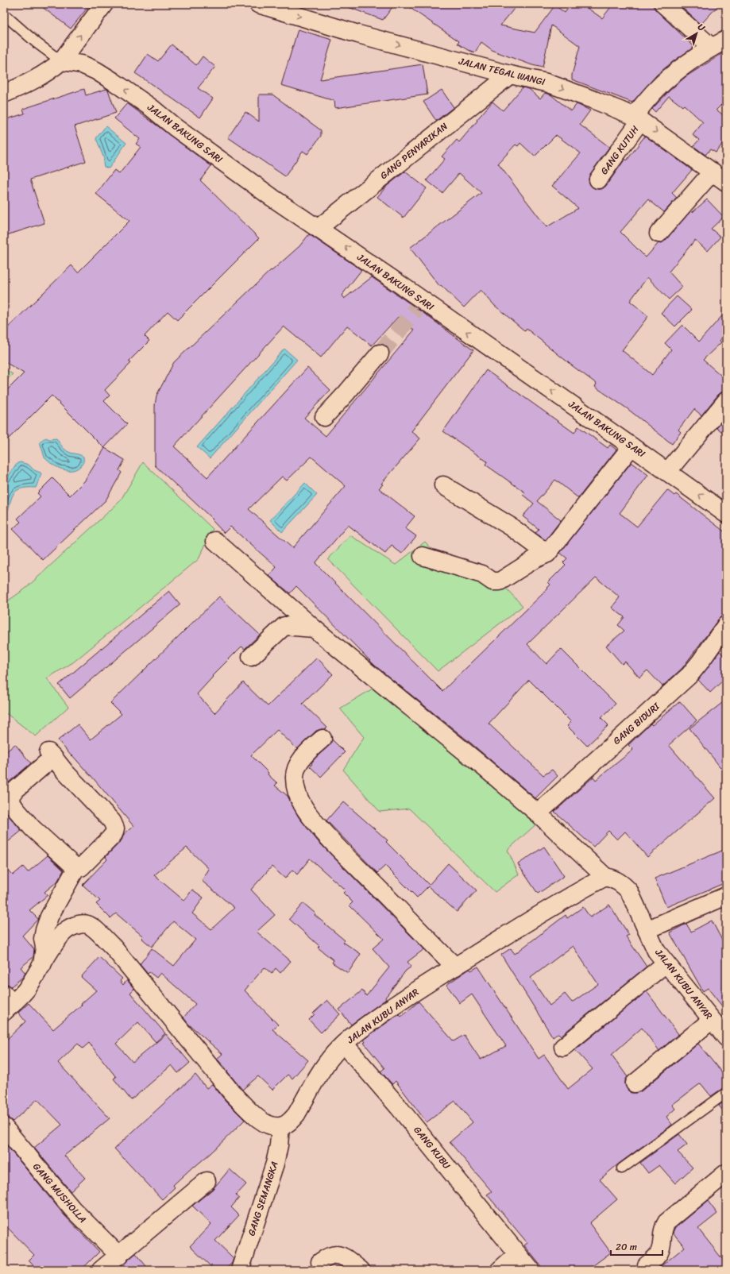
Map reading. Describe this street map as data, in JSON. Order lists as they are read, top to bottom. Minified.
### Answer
{"streets":{"street":["JALAN TEGAL WANGI","JALAN BAKUNG SARI","GANG KUTUH","GANG PENYARIKAN","GANG BIDURI","JALAN KUBU ANYAR","GANG KUBU","GANG MUSHOLLA","GANG SEMANGKA"]},"crossings":[["JALAN TEGAL WANGI","GANG KUTUH"],["JALAN TEGAL WANGI","GANG PENYARIKAN"],["JALAN BAKUNG SARI","GANG PENYARIKAN"],["JALAN KUBU ANYAR","GANG KUBU"],["JALAN KUBU ANYAR","GANG SEMANGKA"]],"one_way":["JALAN TEGAL WANGI","JALAN BAKUNG SARI"],"scale_bar":"20 m","north":"top right"}
